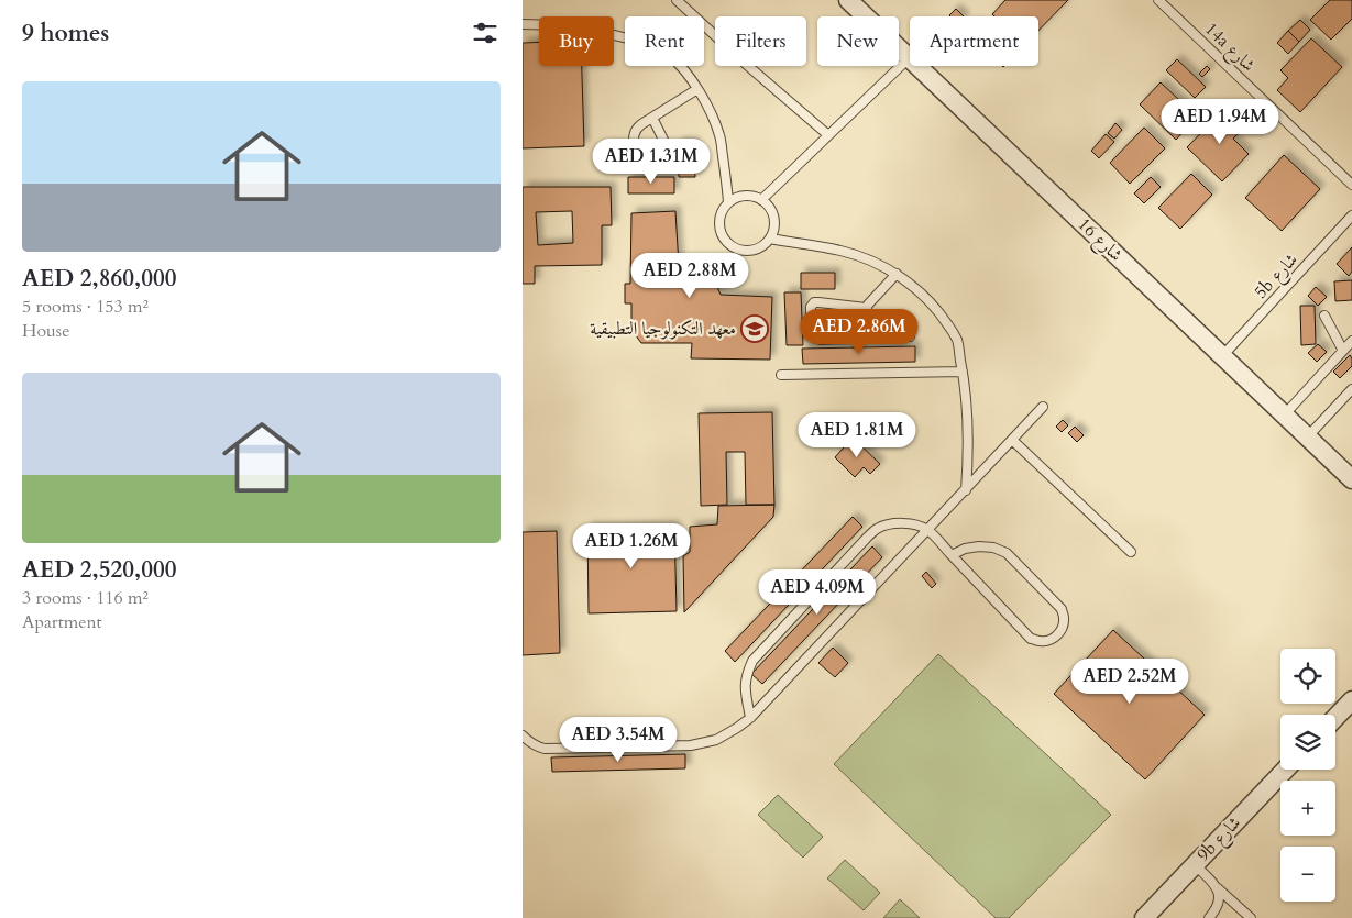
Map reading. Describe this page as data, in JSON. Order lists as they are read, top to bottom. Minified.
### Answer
{"streets":{"street":["شارع 16","9b شارع"],"lane":["14a شارع","5b شارع"]},"crossings":[["شارع 16","5b شارع"]],"places":{"school or university":["معهد التكنولوجيا التطبيقية"]},"page":{"heading":"9 homes","chip":["Buy","Rent","Filters","New","Apartment"],"list":[{"name":"AED 2,860,000","note":"5 rooms · 153 m² · House"},{"name":"AED 2,520,000","note":"3 rooms · 116 m² · Apartment"}],"price":["AED 1.94M","AED 1.31M","AED 2.88M","AED 2.86M","AED 1.81M","AED 1.26M","AED 4.09M","AED 2.52M","AED 3.54M"],"map_buttons":["+","−"]}}
